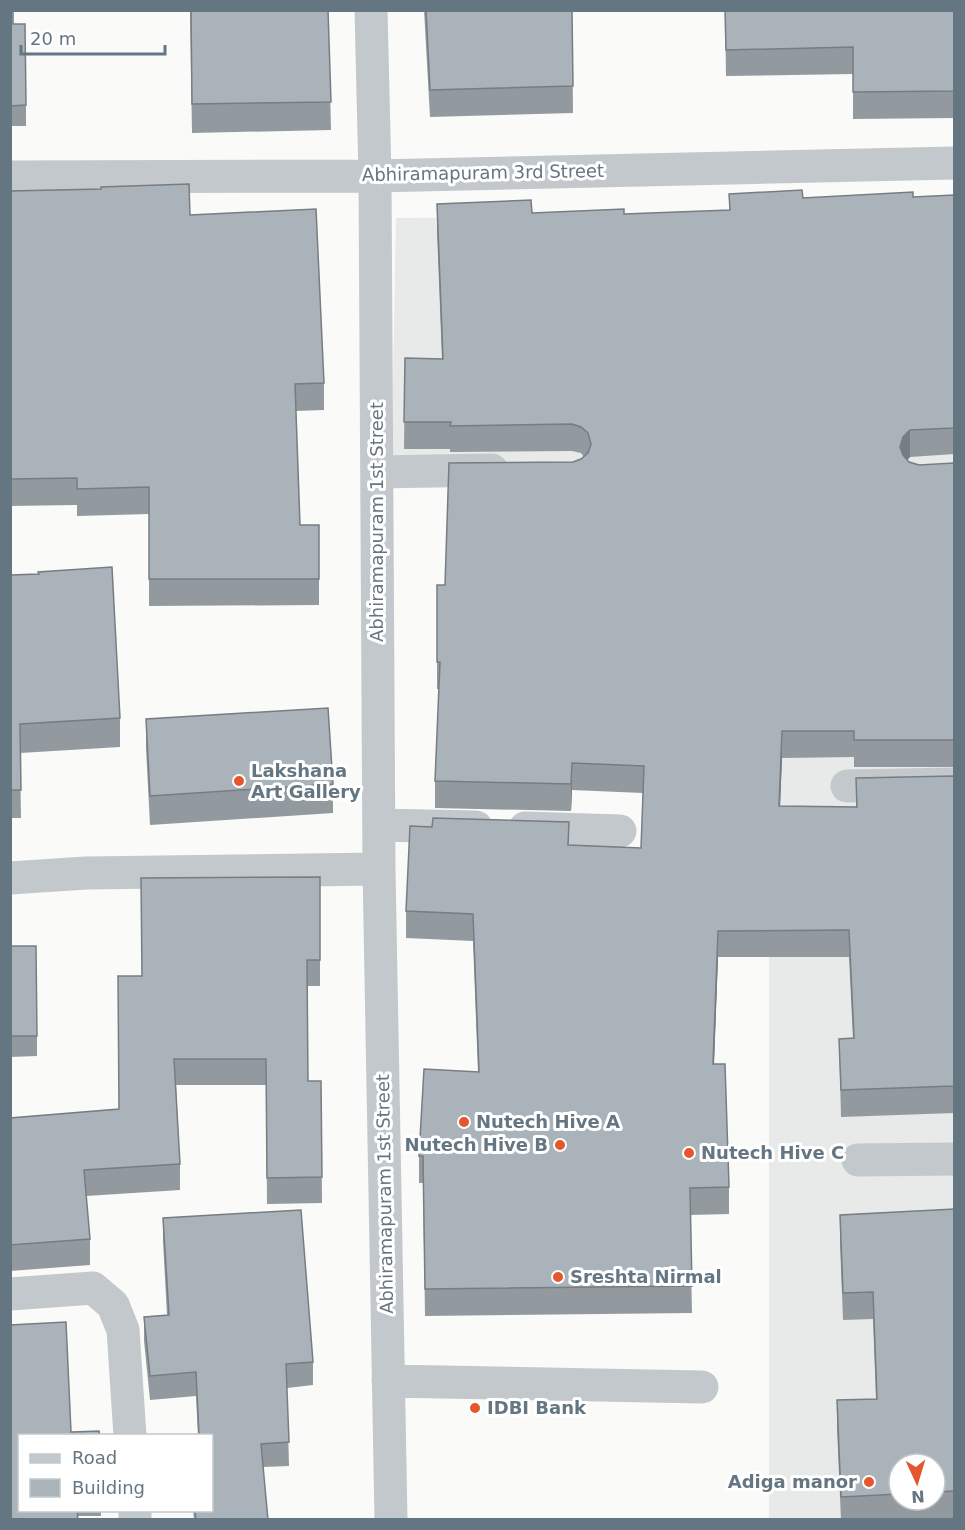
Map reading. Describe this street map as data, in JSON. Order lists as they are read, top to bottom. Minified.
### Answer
{"streets":{"street":["Abhiramapuram 3rd Street","Abhiramapuram 1st Street"]},"crossings":[["Abhiramapuram 3rd Street","Abhiramapuram 1st Street"]],"places":["Lakshana Art Gallery","Nutech Hive A","Nutech Hive B","Nutech Hive C","Sreshta Nirmal","IDBI Bank","Adiga manor"],"legend":["Road","Building"],"scale_bar":"20 m","north":"bottom"}
